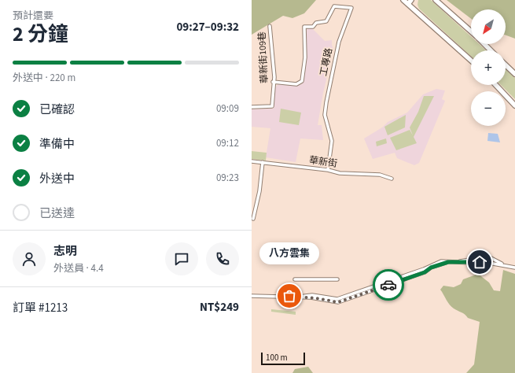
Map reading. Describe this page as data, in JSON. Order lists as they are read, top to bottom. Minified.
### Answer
{"streets":{"street":["華新街109巷","工專路","華新街"]},"crossings":[["華新街109巷","工專路"],["工專路","華新街"]],"places":["八方雲集"],"scale_bar":"100 m","north":"bottom left","page":{"heading":["2 分鐘","預計還要","09:27–09:32"],"panel":["志明","外送員 · 4.4","訂單 #1213","NT$249"],"map_buttons":["+","−"],"bar":"外送中 · 220 m","list":[["已確認","09:09"],["準備中","09:12"],["外送中","09:23"],"已送達"],"bubble":"八方雲集","scale":"100 m"}}
